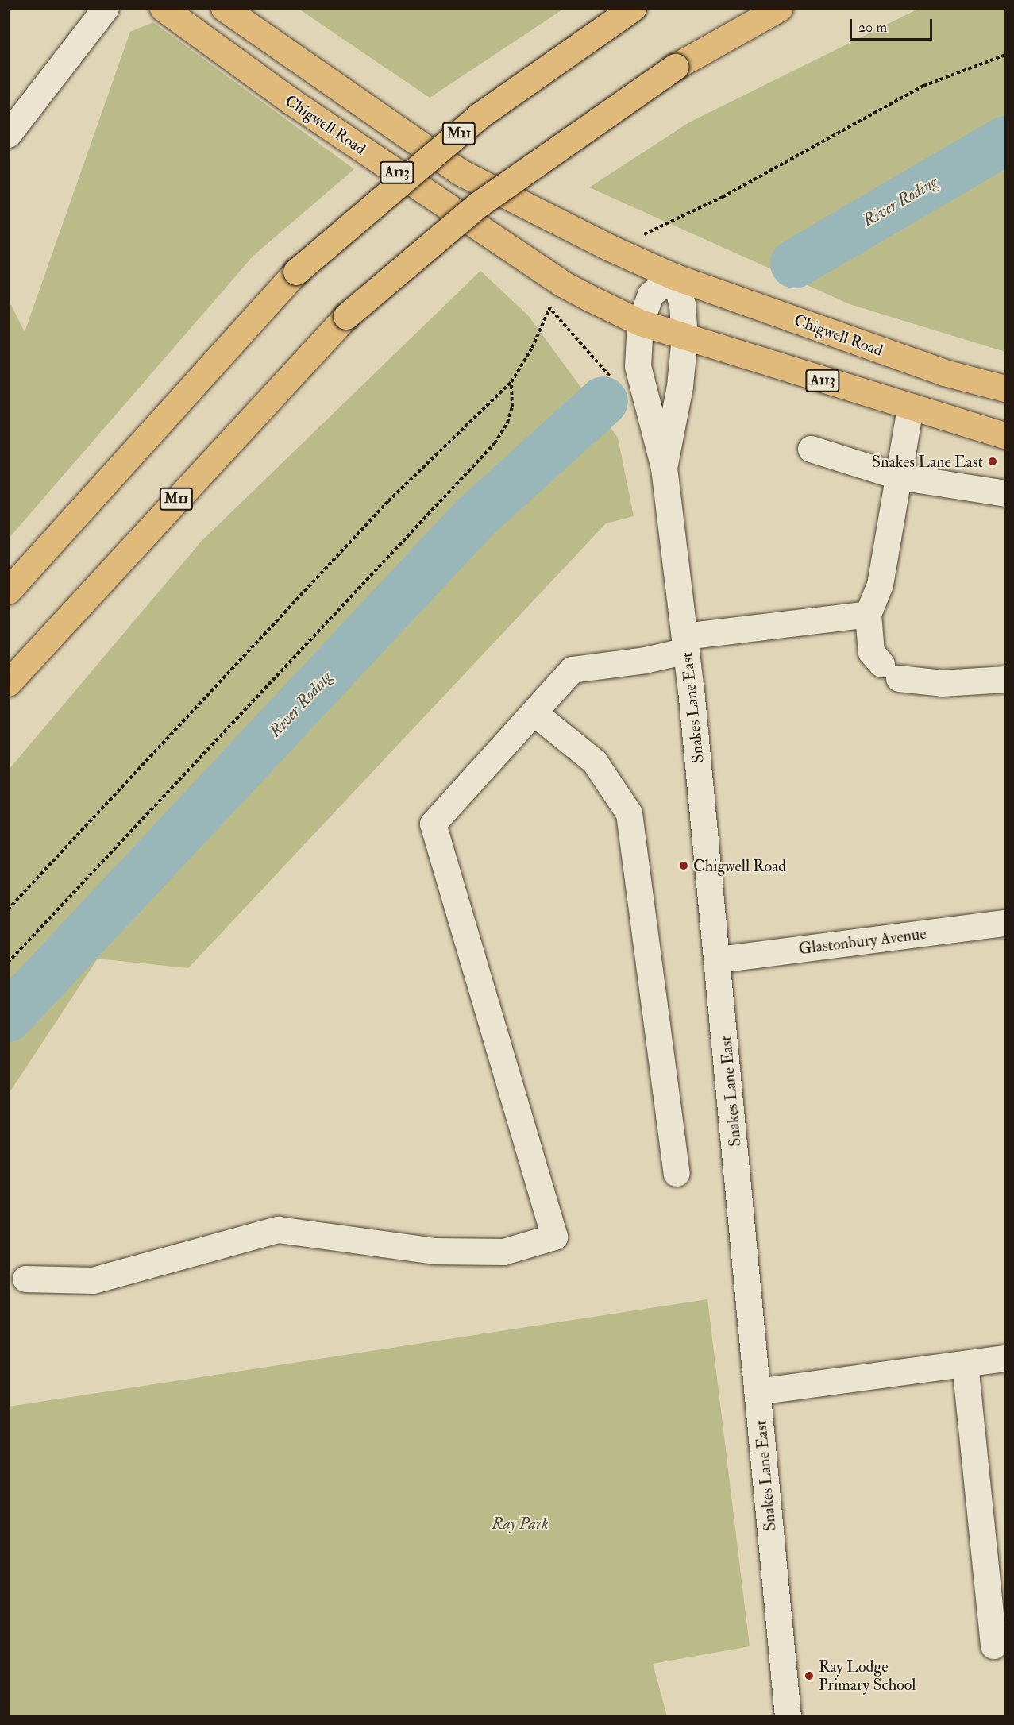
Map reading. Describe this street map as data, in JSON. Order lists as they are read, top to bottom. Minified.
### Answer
{"streets":{"main road":["Chigwell Road","M11","A113"],"street":["Snakes Lane East","Glastonbury Avenue"]},"crossings":[["Chigwell Road","Snakes Lane East"],["Snakes Lane East","Glastonbury Avenue"]],"water":["River Roding"],"parks":["Ray Park"],"places":["Snakes Lane East","Chigwell Road","Ray Lodge Primary School"],"scale_bar":"20 m"}
